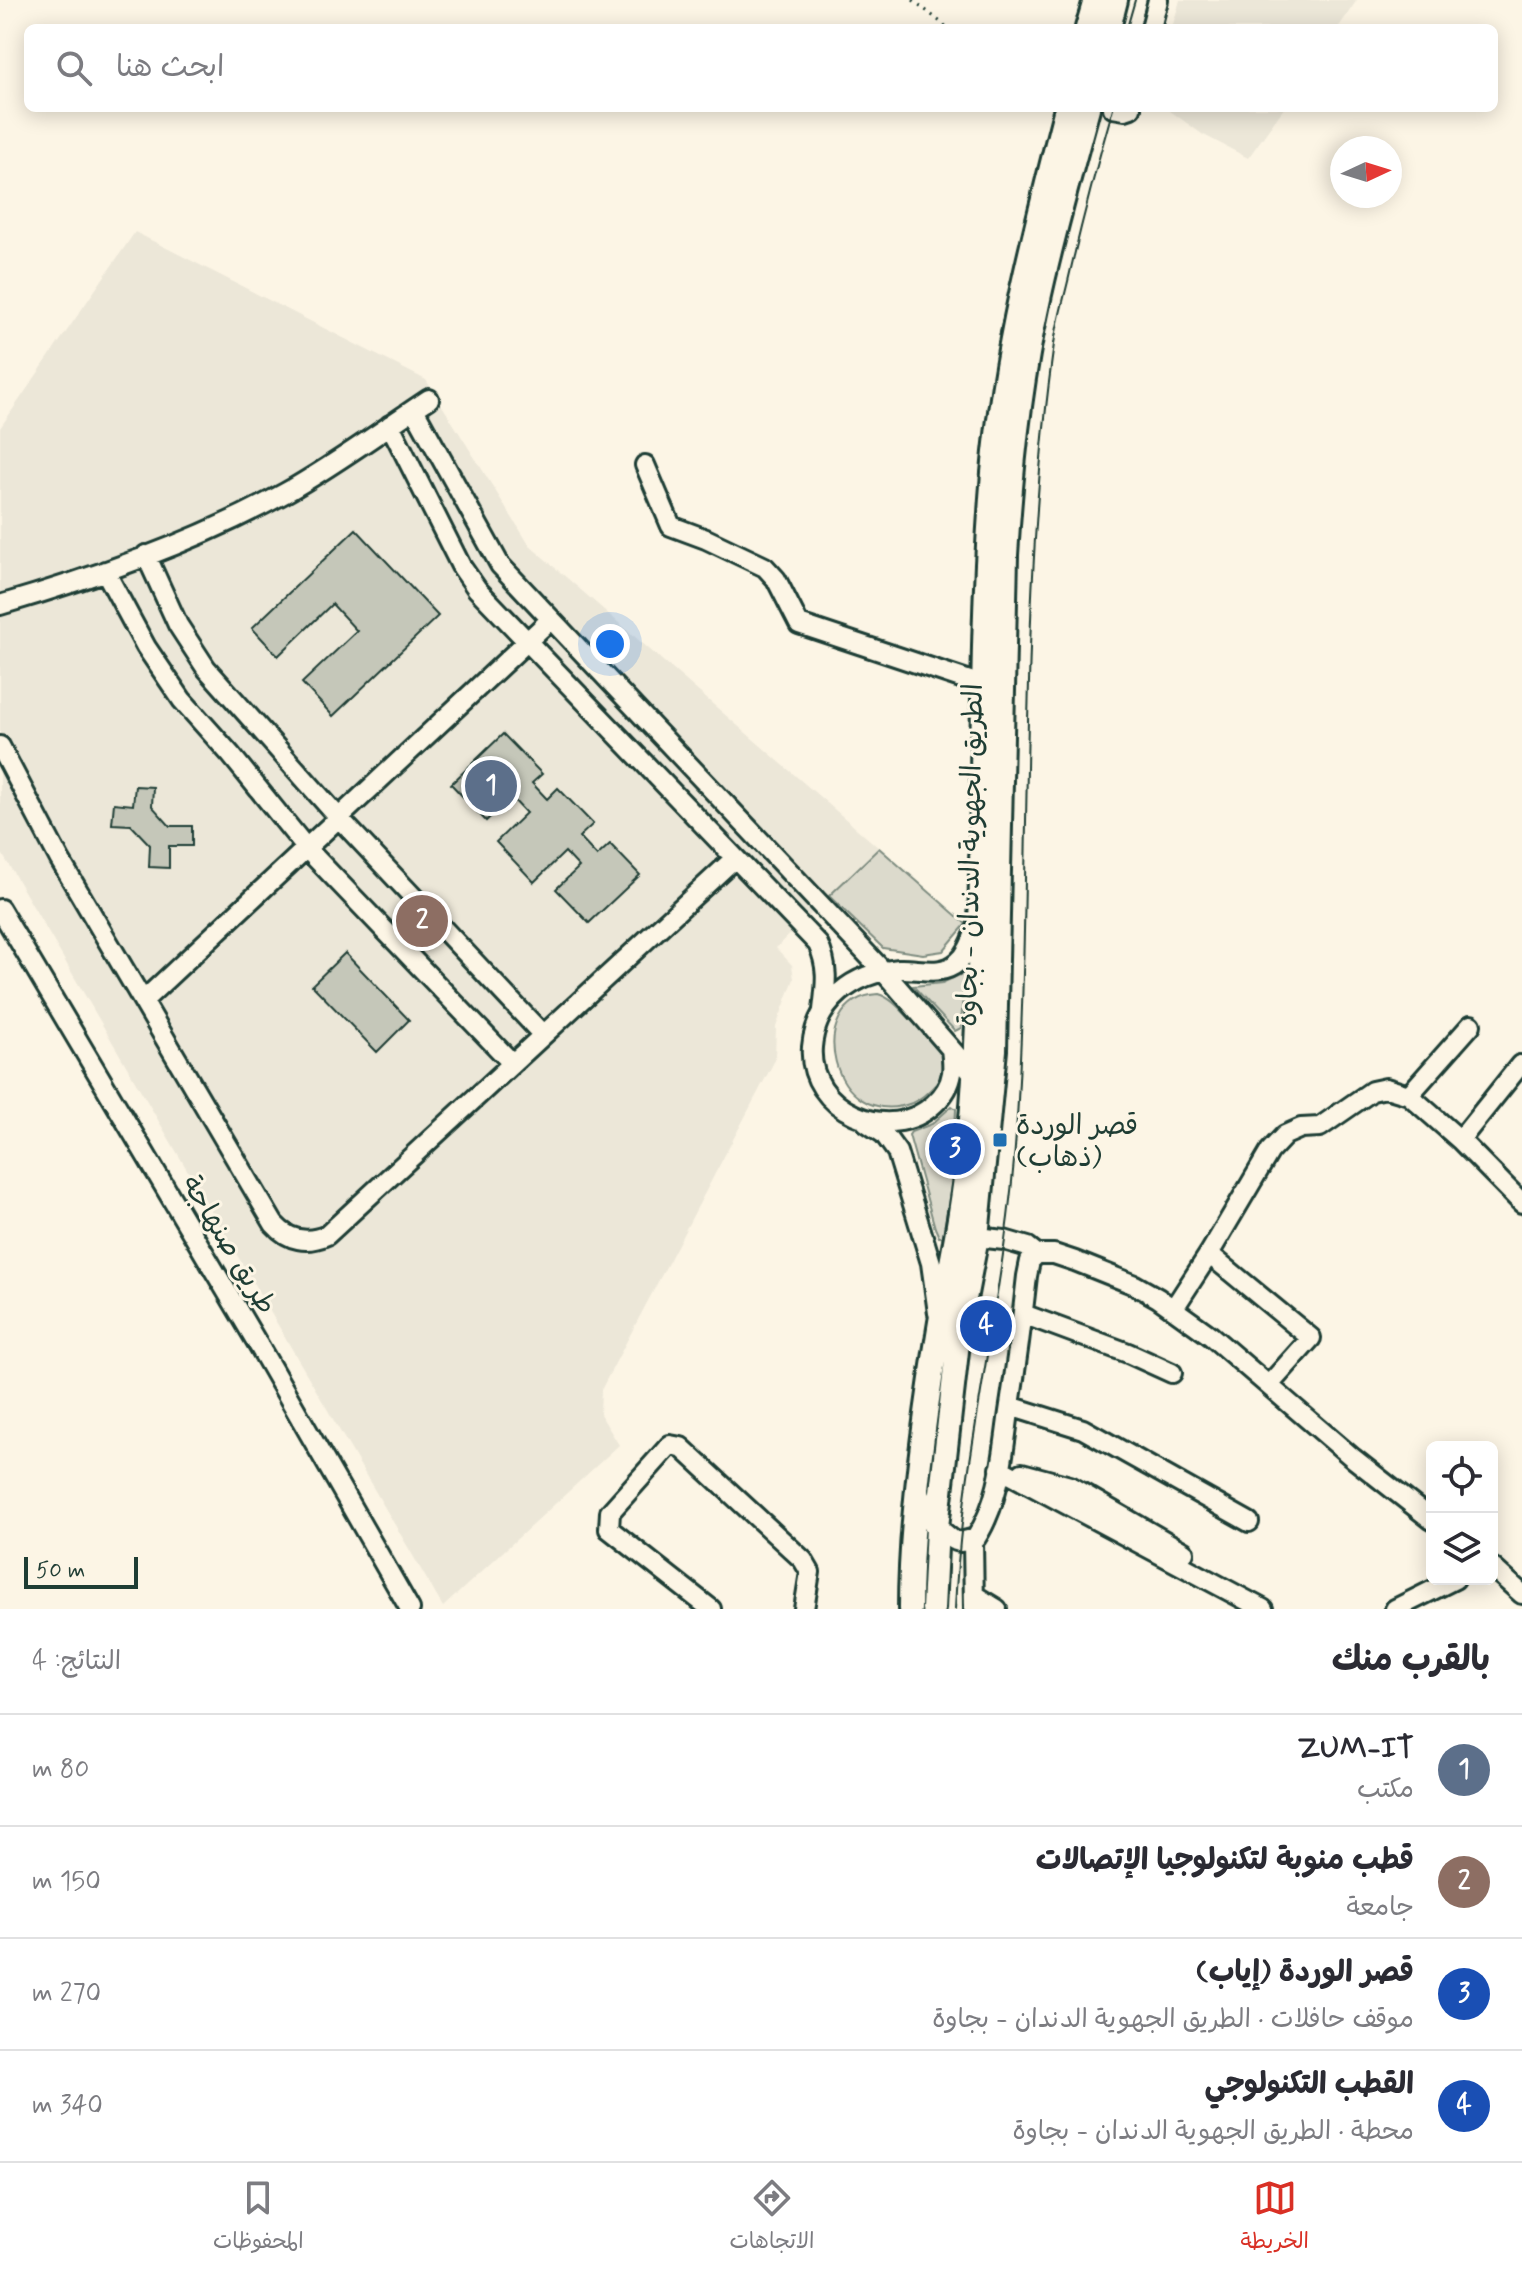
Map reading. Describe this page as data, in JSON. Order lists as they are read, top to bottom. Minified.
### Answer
{"streets":{"main road":["الطريق الجهوية الدندان - بجاوة"],"street":["طريق صنهاجة"]},"places":{"transit":["قصر الوردة (ذهاب)"]},"scale_bar":"50 m","north":"right","page":{"search":"ابحث هنا","pins":["1","2","3","4"],"scale":"50 m","heading":["بالقرب منك","النتائج: 4"],"list":[{"mark":"1","name":"ZUM-IT","note":"مكتب","value":"80 m"},{"mark":"2","name":"قطب منوبة لتكنولوجيا الإتصالات","note":"جامعة","value":"150 m"},{"mark":"3","name":"قصر الوردة (إياب)","note":"موقف حافلات · الطريق الجهوية الدندان - بجاوة","value":"270 m"},{"mark":"4","name":"القطب التكنولوجي","note":"محطة · الطريق الجهوية الدندان - بجاوة","value":"340 m"}],"nav":["الخريطة","الاتجاهات","المحفوظات"]}}
